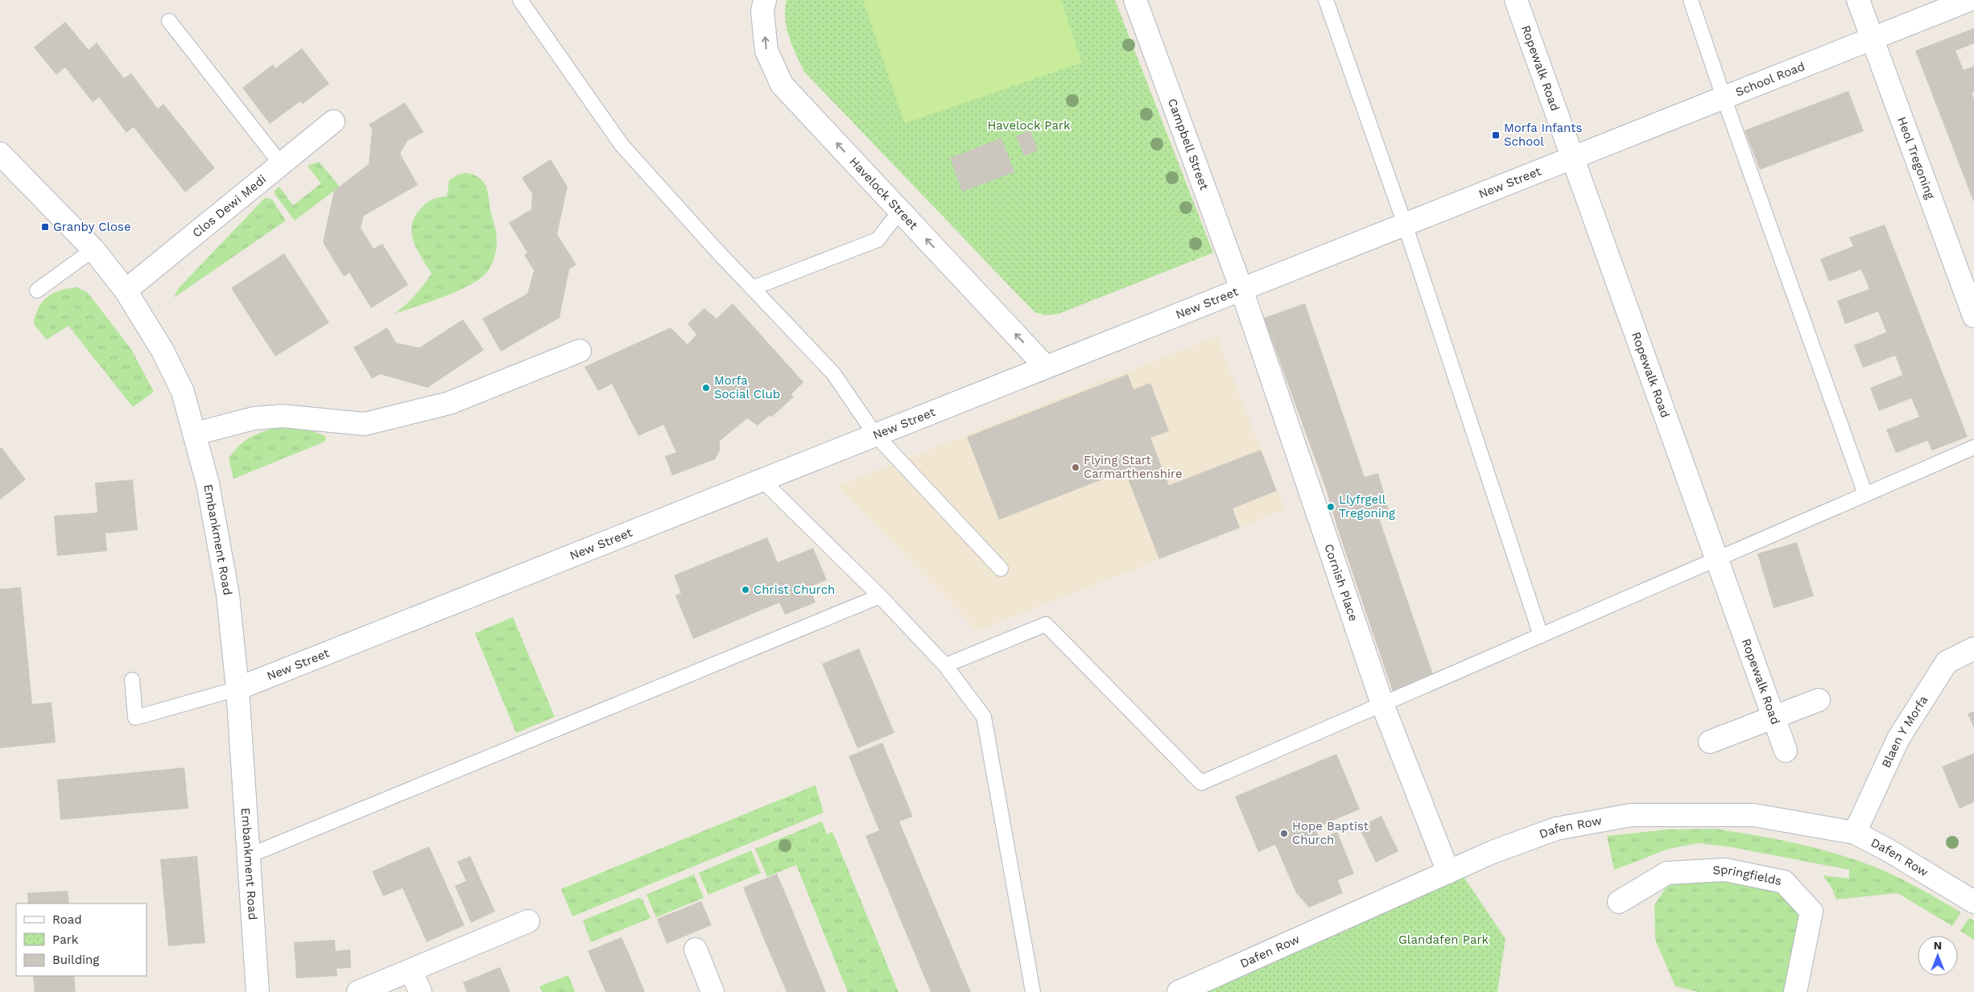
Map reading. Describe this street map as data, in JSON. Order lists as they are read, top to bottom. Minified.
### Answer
{"streets":{"street":["Ropewalk Road","School Road","Campbell Street","Heol Tregoning","New Street","Havelock Street","Clos Dewi Medi","Embankment Road","Cornish Place","Blaen Y Morfa","Dafen Row","Springfields"]},"crossings":[["Ropewalk Road","School Road"],["Ropewalk Road","New Street"],["School Road","Heol Tregoning"],["School Road","New Street"],["Campbell Street","New Street"],["Campbell Street","Cornish Place"],["New Street","Havelock Street"],["New Street","Embankment Road"],["New Street","Cornish Place"],["Clos Dewi Medi","Embankment Road"],["Cornish Place","Dafen Row"],["Blaen Y Morfa","Dafen Row"]],"one_way":["Havelock Street"],"parks":["Havelock Park","Glandafen Park"],"places":{"transit":["Morfa Infants School","Granby Close"],"other":["Morfa Social Club","Flying Start Carmarthenshire","Llyfrgell Tregoning","Christ Church","Hope Baptist Church"]},"legend":["Road","Park","Building"],"north":"top"}
